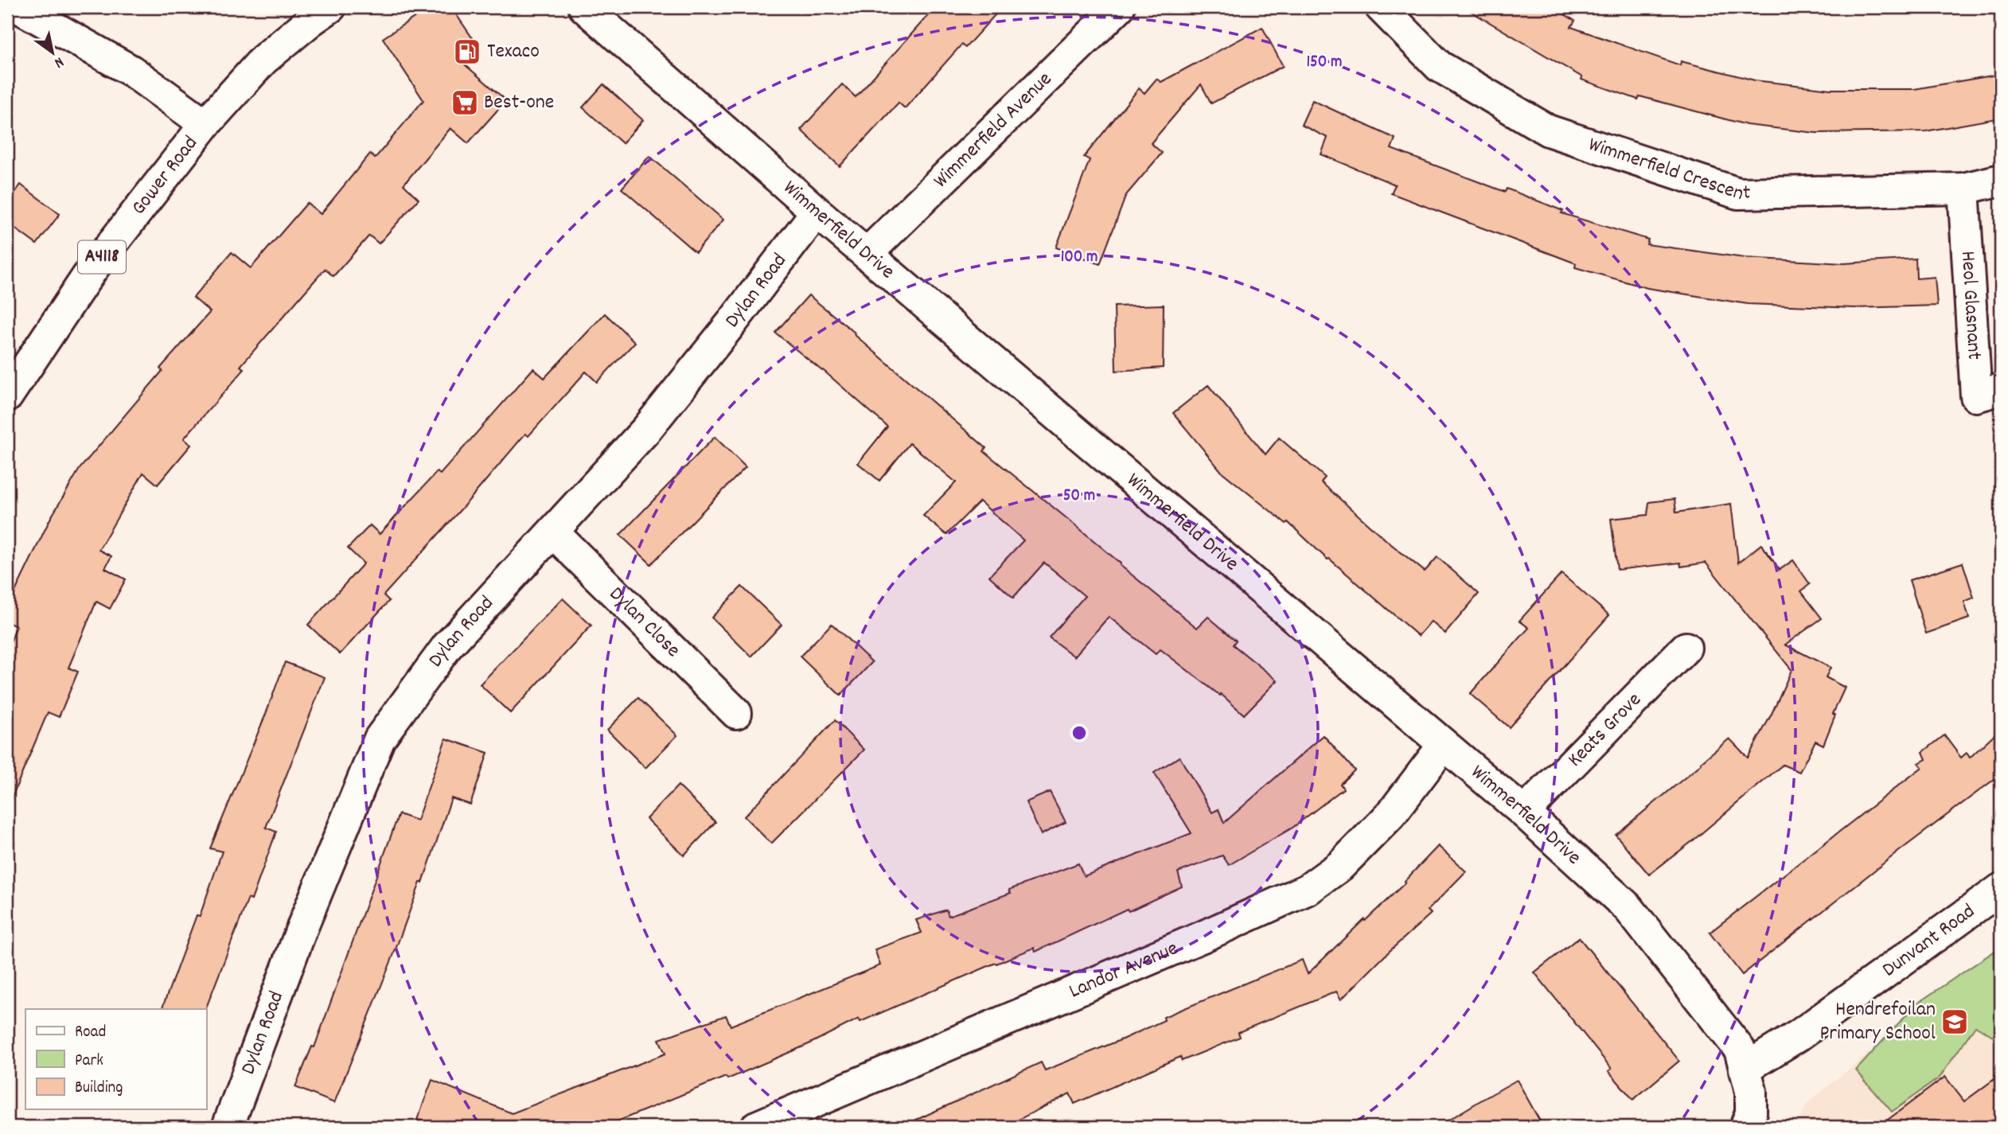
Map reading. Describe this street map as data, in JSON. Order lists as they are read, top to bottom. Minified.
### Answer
{"streets":{"street":["Wimmerfield Avenue","Wimmerfield Crescent","Gower Road","Wimmerfield Drive","A4118","Dylan Road","Heol Glasnant","Dylan Close","Keats Grove","Dunvant Road","Landor Avenue"]},"crossings":[["Wimmerfield Avenue","Wimmerfield Drive"],["Wimmerfield Crescent","Heol Glasnant"],["Wimmerfield Drive","Dylan Road"],["Wimmerfield Drive","Keats Grove"],["Wimmerfield Drive","Dunvant Road"],["Wimmerfield Drive","Landor Avenue"],["Dylan Road","Dylan Close"]],"places":{"fuel station":["Texaco"],"supermarket":["Best-one"],"school or university":["Hendrefoilan Primary School"]},"legend":["Road","Park","Building"],"north":"bottom right","rings":["150 m","100 m","50 m"]}
